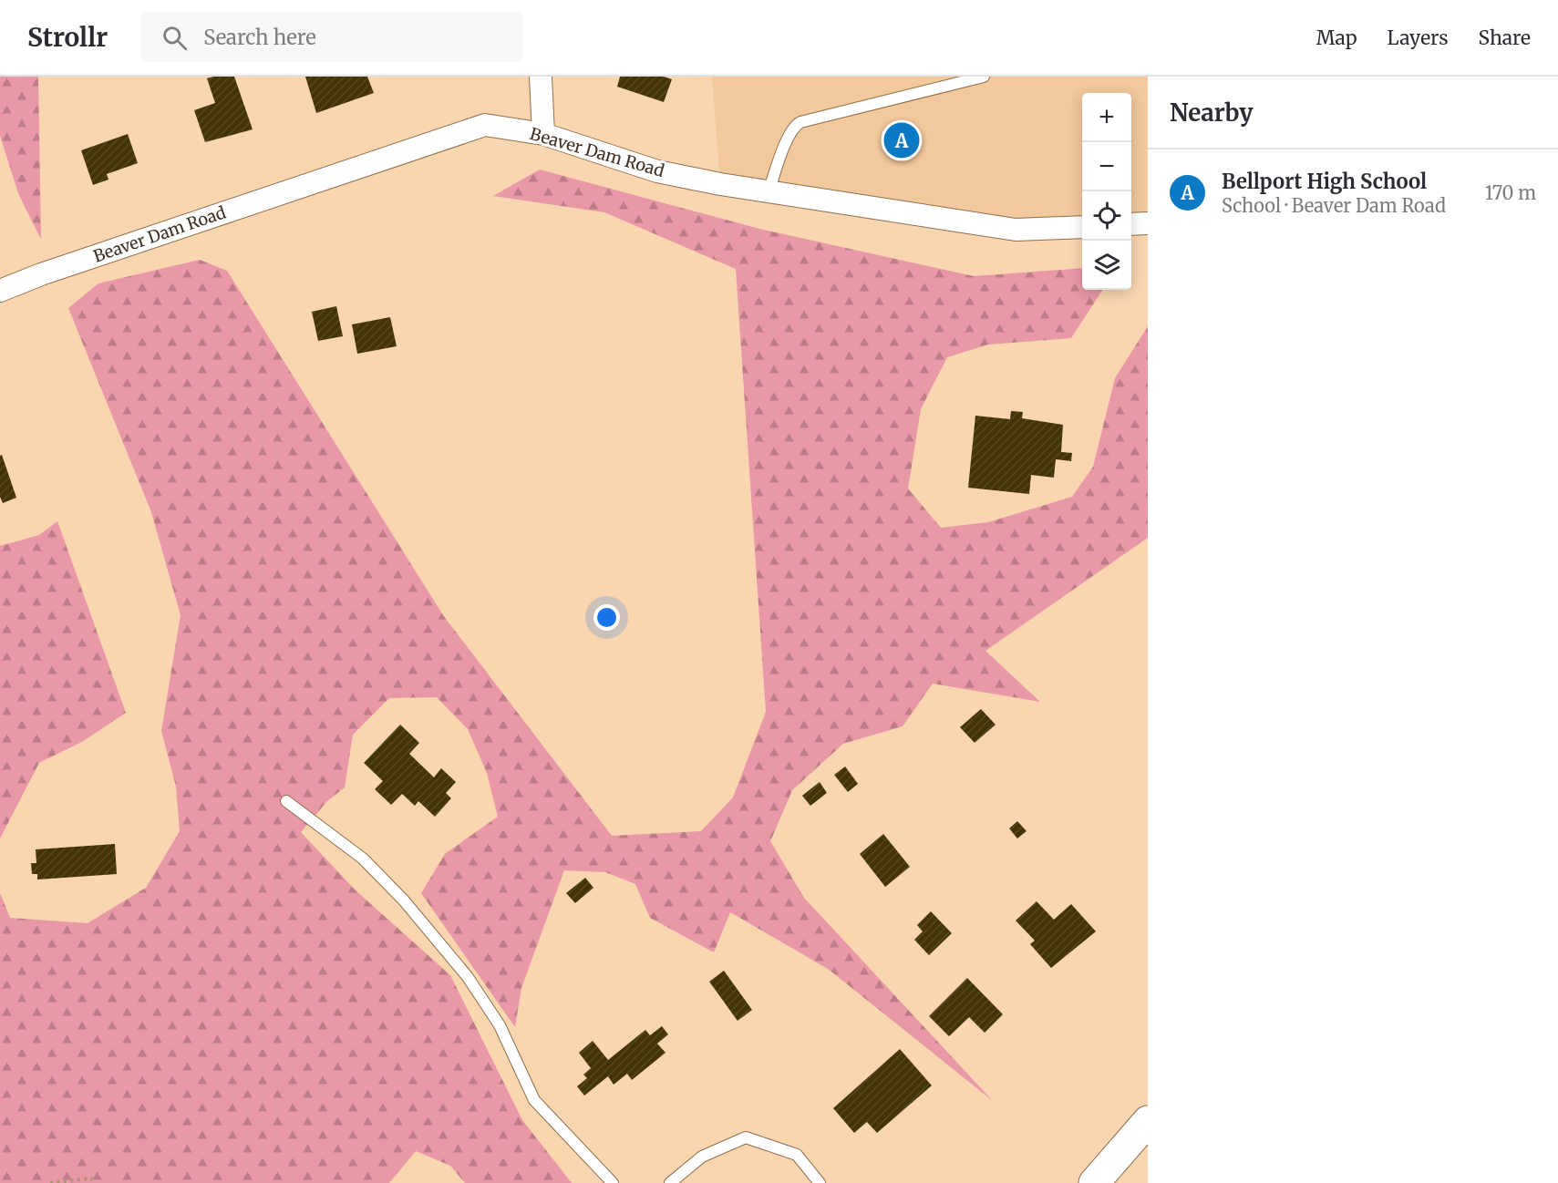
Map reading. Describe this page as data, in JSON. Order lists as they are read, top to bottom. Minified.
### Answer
{"streets":{"street":["Beaver Dam Road"]},"page":{"header":"Strollr","search":"Search here","nav":["Map","Layers","Share"],"heading":"Nearby","map_buttons":["+","−"],"pins":"A","list":[{"mark":"A","name":"Bellport High School","note":"School · Beaver Dam Road","value":"170 m"}]}}
